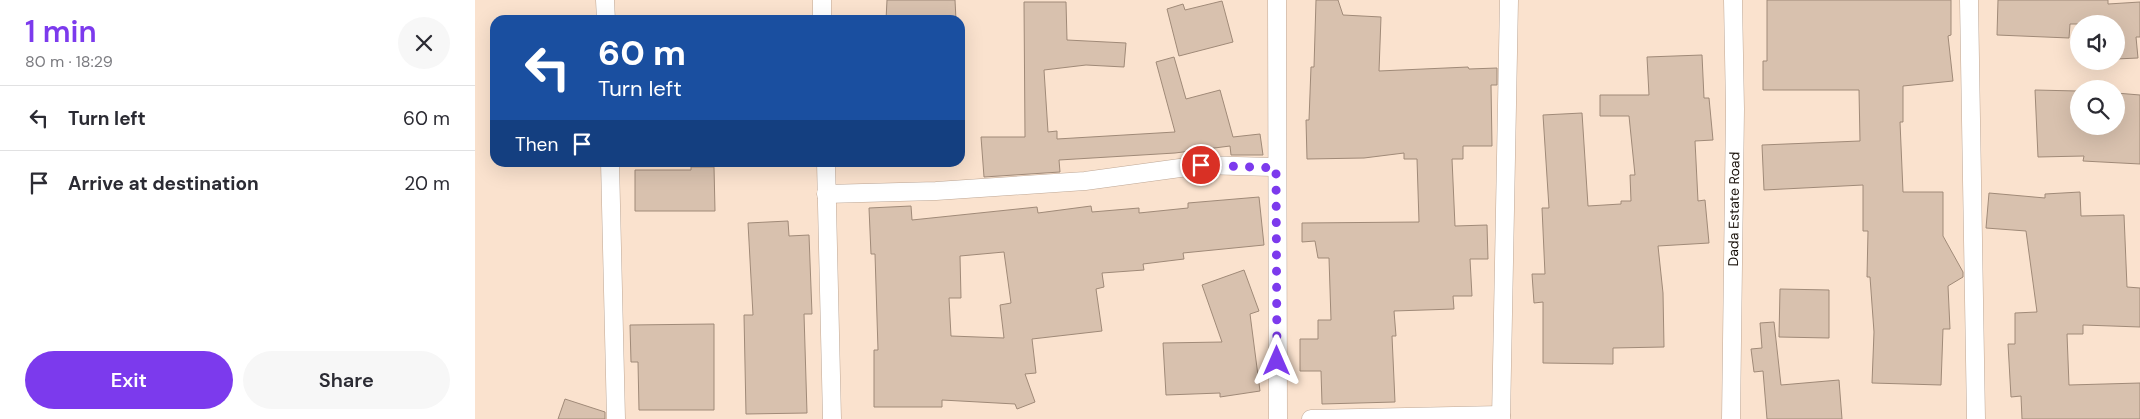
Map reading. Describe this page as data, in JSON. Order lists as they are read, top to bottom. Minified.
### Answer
{"streets":{"street":["Dada Estate Road"]},"page":{"heading":["1 min","80 m · 18:29"],"turn":["60 m","Turn left"],"list":[{"name":"Turn left","value":"60 m"},{"name":"Arrive at destination","value":"20 m"}],"then":"Then","buttons":["Exit","Share"]}}
